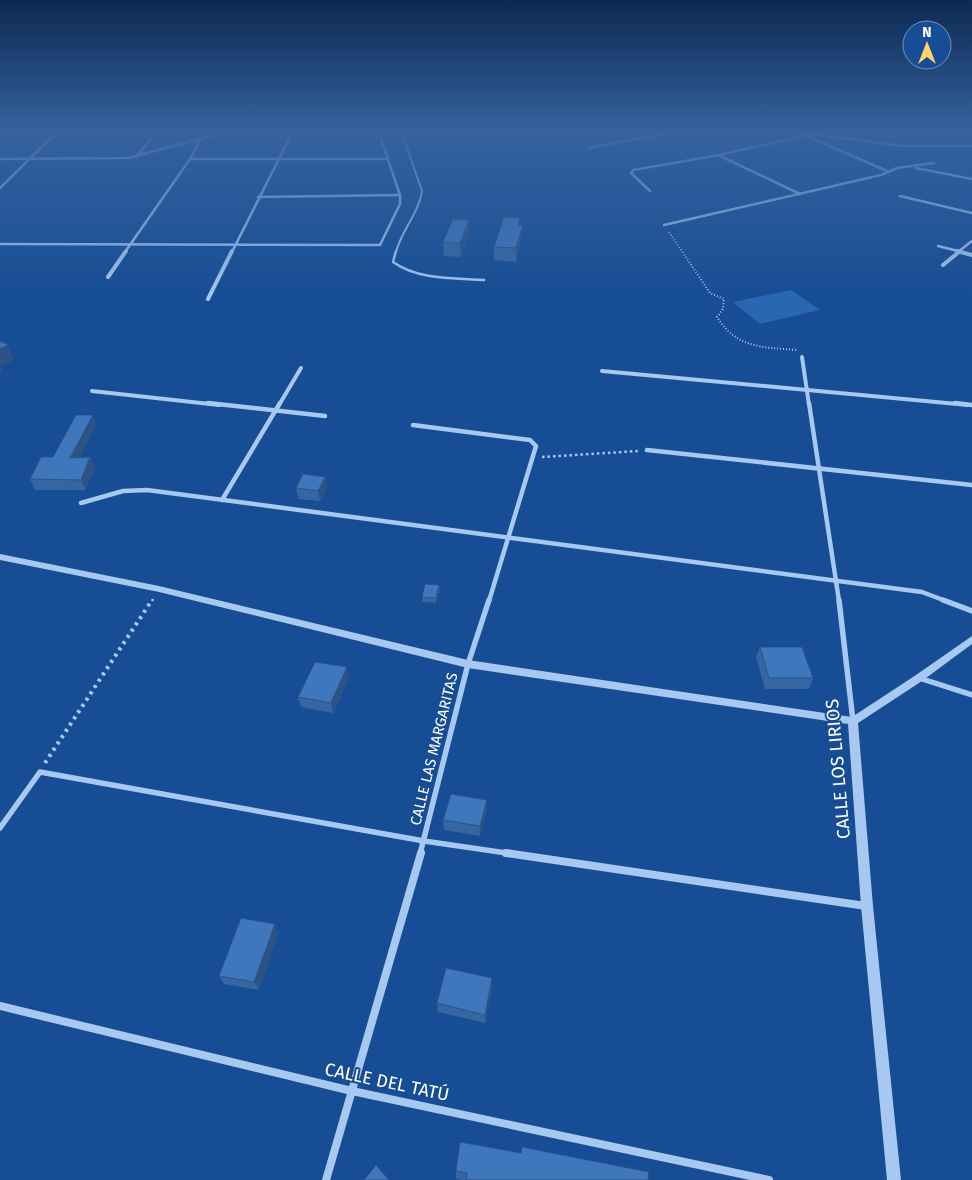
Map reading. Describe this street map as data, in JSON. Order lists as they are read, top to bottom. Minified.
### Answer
{"streets":{"street":["CALLE LAS MARGARITAS","CALLE LOS LIRIOS","CALLE DEL TATÚ"]},"crossings":[["CALLE LAS MARGARITAS","CALLE DEL TATÚ"]],"north":"top"}
